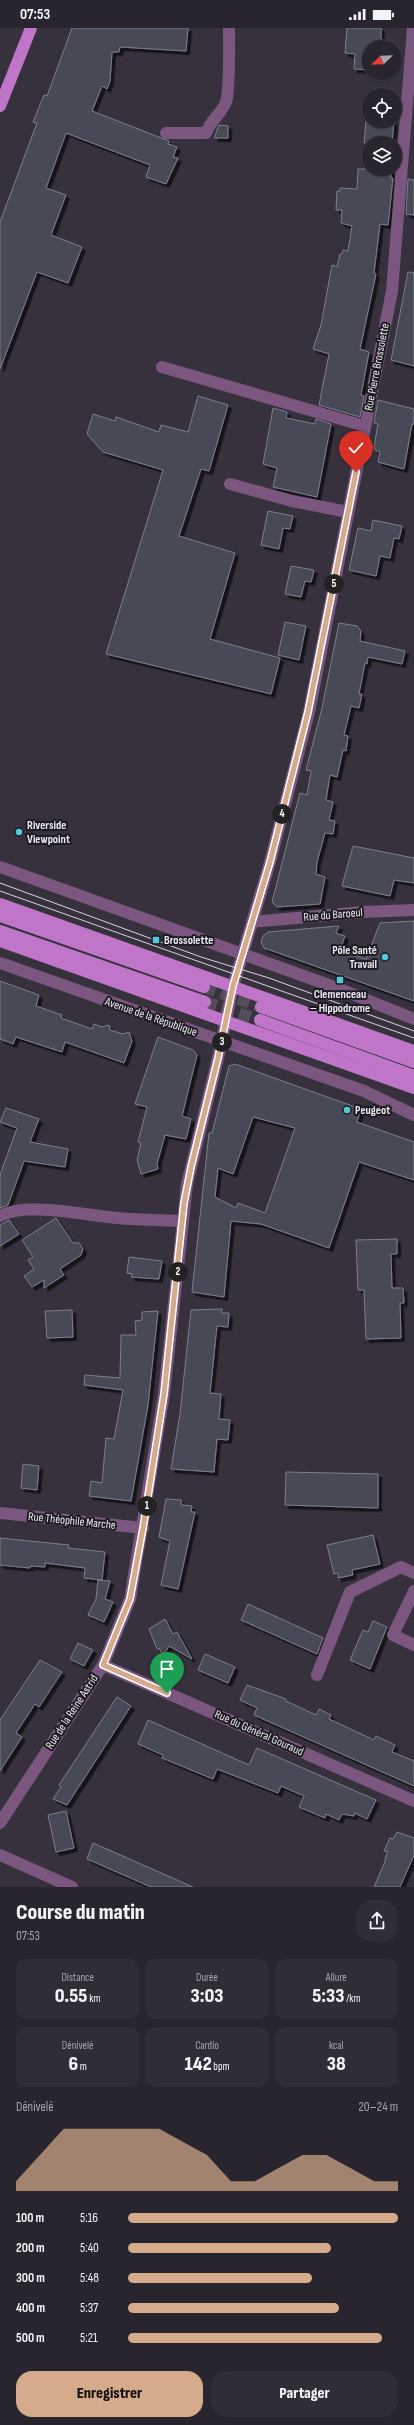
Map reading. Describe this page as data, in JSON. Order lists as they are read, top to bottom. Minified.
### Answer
{"streets":{"street":["Rue Pierre Brossolette","Rue du Baroeul","Avenue de la République","Rue Théophile Marche","Rue de la Reine Astrid","Rue du Général Gouraud"]},"crossings":[["Rue Pierre Brossolette","Rue du Baroeul"],["Rue Pierre Brossolette","Rue de la Reine Astrid"],["Avenue de la République","Rue de la Reine Astrid"],["Rue Théophile Marche","Rue de la Reine Astrid"],["Rue de la Reine Astrid","Rue du Général Gouraud"]],"places":{"other":["Riverside Viewpoint","Pôle Santé Travail","Peugeot"],"transit":["Brossolette","Clemenceau – Hippodrome"]},"north":"bottom left","page":{"status":"07:53","pins":["5","4","3","2","1"],"heading":["Course du matin","07:53"],"stats":[["Distance","0.55 km"],["Durée","3:03"],["Allure","5:33 /km"],["Dénivelé","6 m"],["Cardio","142 bpm"],["kcal","38"]],"chart":["Dénivelé","20–24 m"],"list":[{"name":"100 m","note":"5:16"},{"name":"200 m","note":"5:40"},{"name":"300 m","note":"5:48"},{"name":"400 m","note":"5:37"},{"name":"500 m","note":"5:21"}],"buttons":["Enregistrer","Partager"]}}
